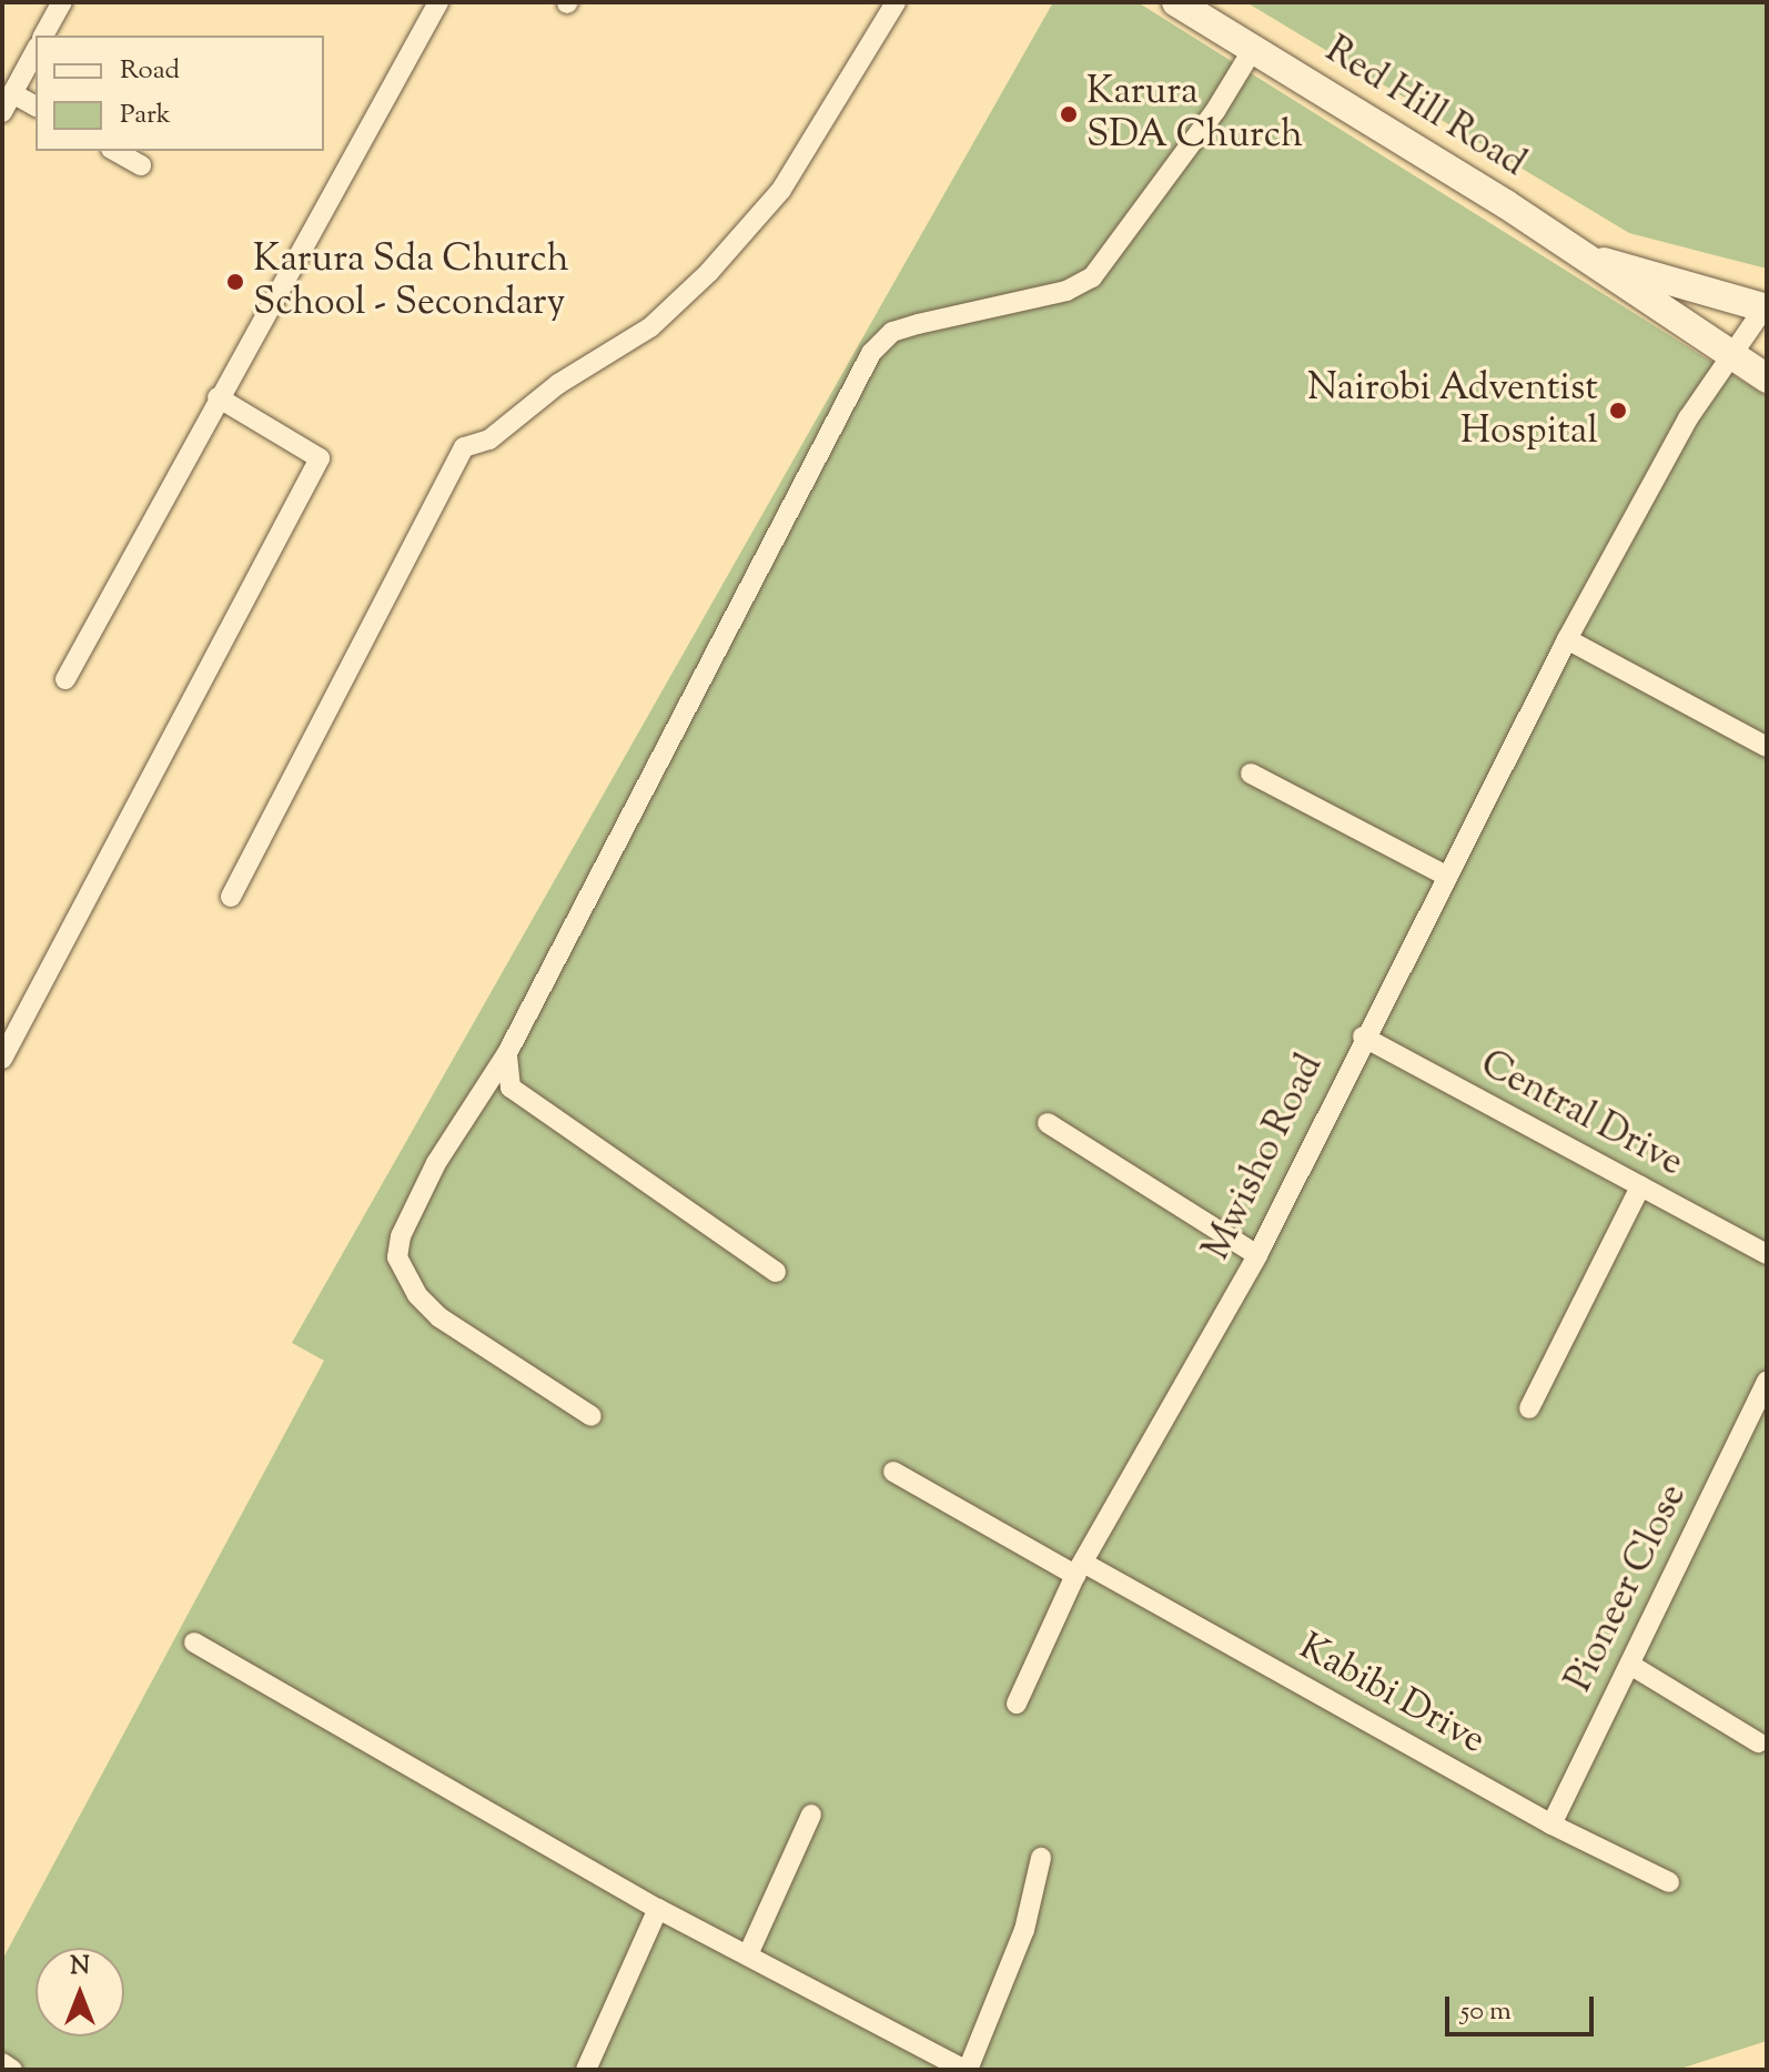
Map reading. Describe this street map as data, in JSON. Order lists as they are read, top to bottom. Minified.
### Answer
{"streets":{"street":["Red Hill Road","Central Drive","Mwisho Road","Pioneer Close","Kabibi Drive"]},"crossings":[["Red Hill Road","Mwisho Road"],["Central Drive","Mwisho Road"],["Mwisho Road","Kabibi Drive"],["Pioneer Close","Kabibi Drive"]],"places":["Karura SDA Church","Karura Sda Church School - Secondary","Nairobi Adventist Hospital"],"legend":["Road","Park"],"scale_bar":"50 m","north":"top"}
